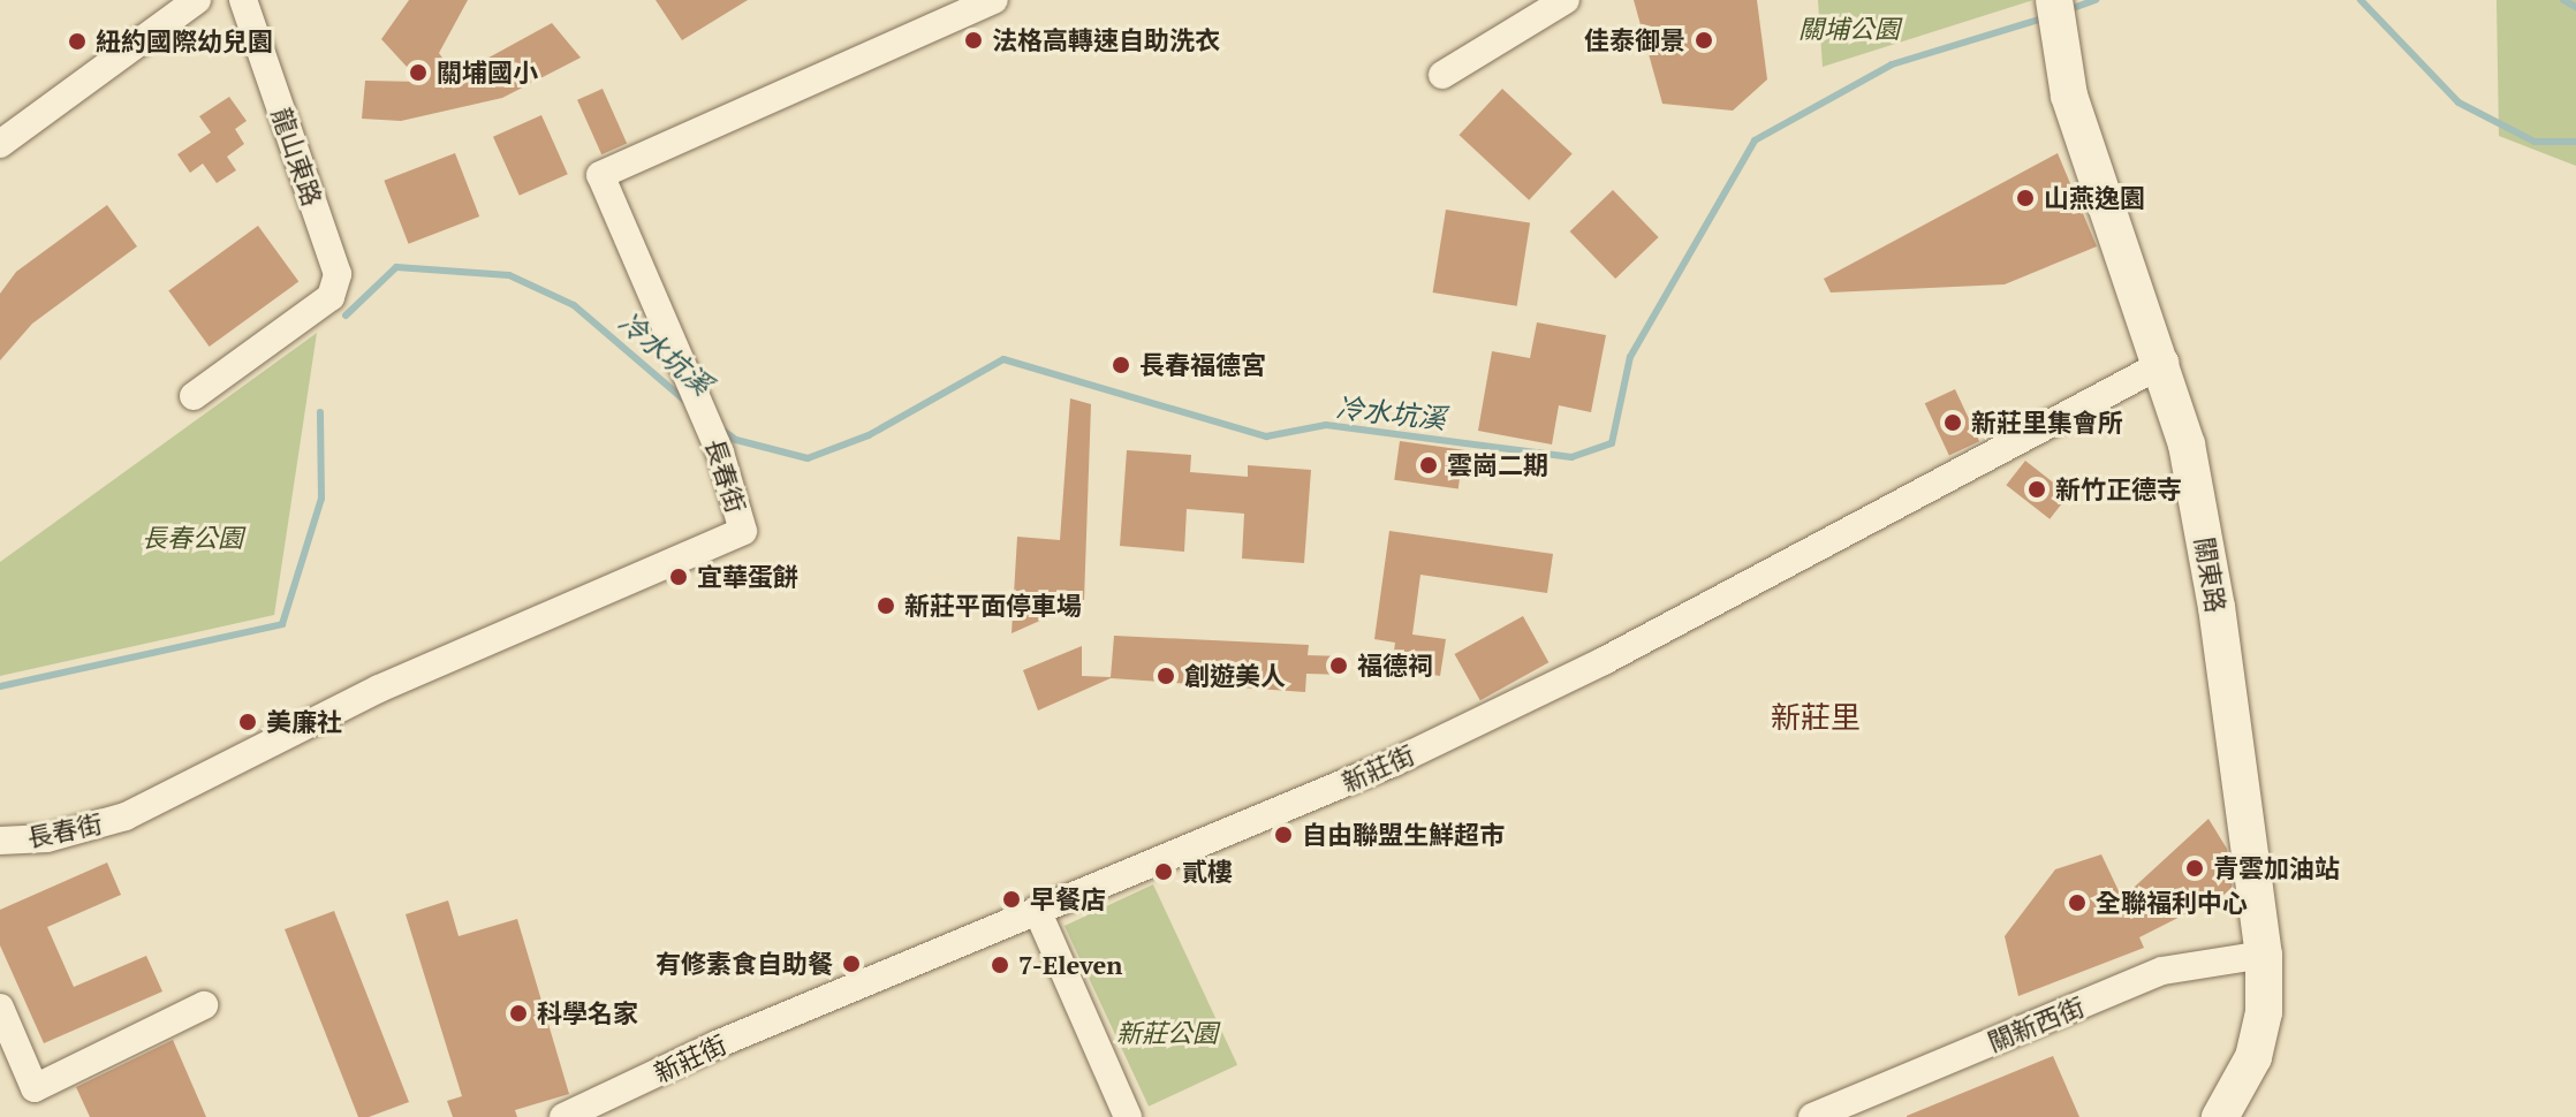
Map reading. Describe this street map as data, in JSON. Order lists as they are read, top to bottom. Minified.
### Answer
{"streets":{"street":["龍山東路","長春街","關東路","新莊街","關新西街"]},"crossings":[["關東路","新莊街"],["關東路","關新西街"]],"districts":["新莊里"],"water":["冷水坑溪"],"parks":["關埔公園","長春公園","新莊公園"],"places":["法格高轉速自助洗衣","佳泰御景","紐約國際幼兒園","關埔國小","山燕逸園","長春福德宮","新莊里集會所","雲崗二期","新竹正德寺","宜華蛋餅","新莊平面停車場","福德祠","創遊美人","美廉社","自由聯盟生鮮超市","青雲加油站","貳樓","早餐店","全聯福利中心","有修素食自助餐","7-Eleven","科學名家"]}
